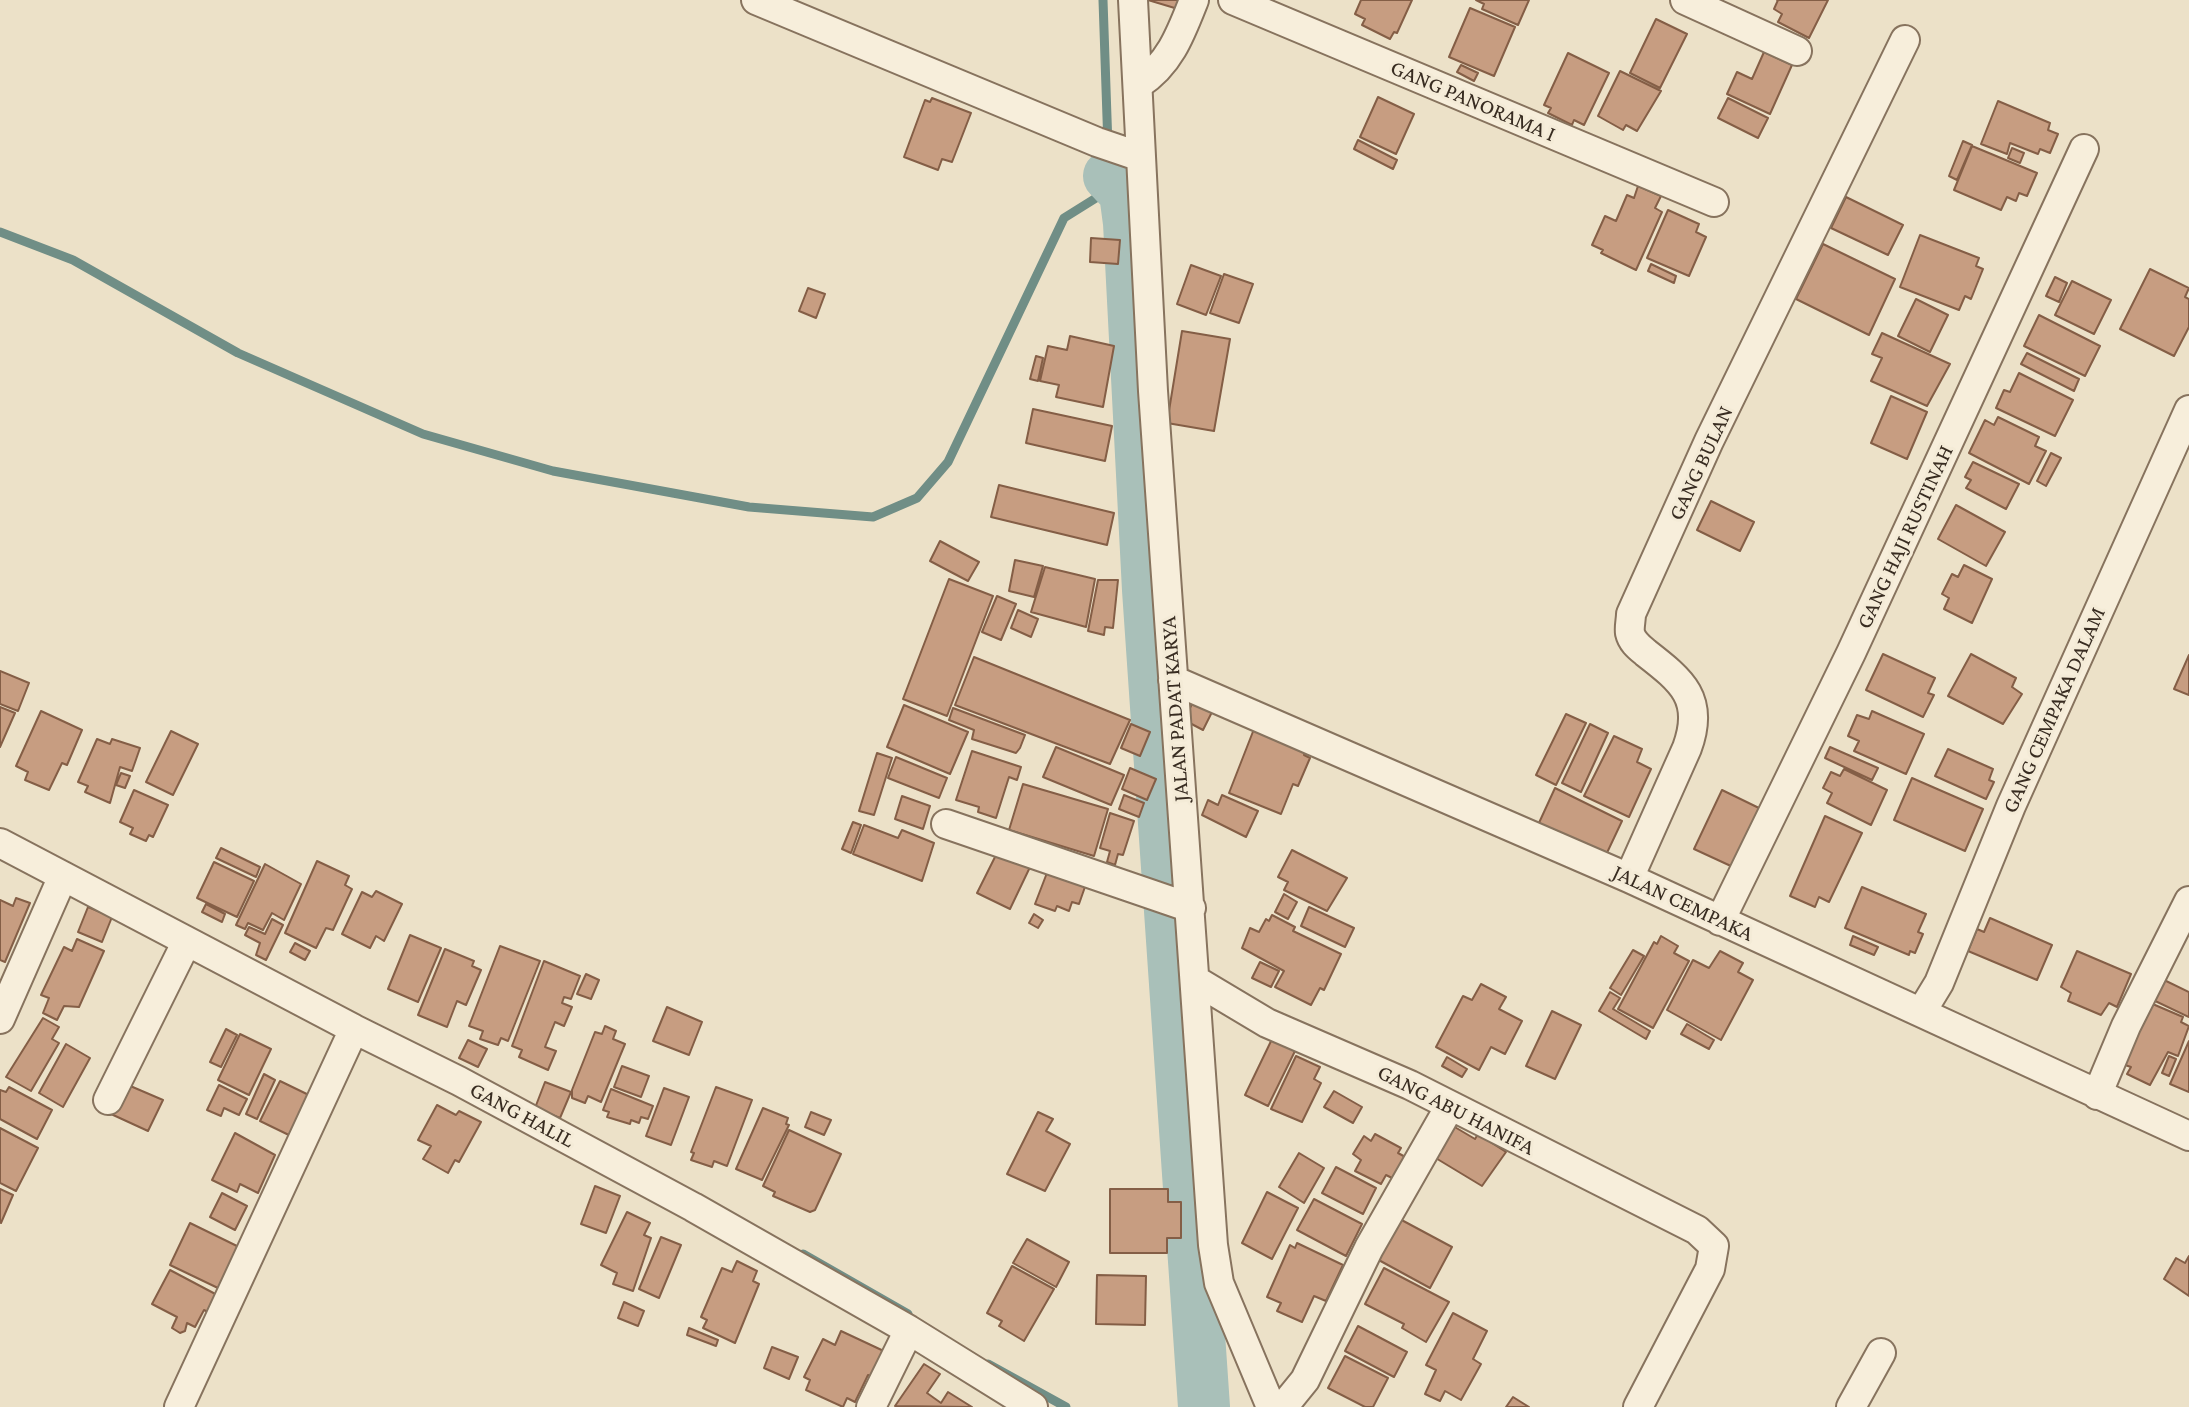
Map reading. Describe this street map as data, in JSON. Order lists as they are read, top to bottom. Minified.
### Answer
{"streets":{"street":["GANG PANORAMA I","GANG BULAN","GANG HAJI RUSTINAH","JALAN PADAT KARYA","GANG CEMPAKA DALAM","JALAN CEMPAKA","GANG ABU HANIFA","GANG HALIL"]},"crossings":[["GANG BULAN","JALAN CEMPAKA"],["GANG HAJI RUSTINAH","JALAN CEMPAKA"],["JALAN PADAT KARYA","JALAN CEMPAKA"],["JALAN PADAT KARYA","GANG ABU HANIFA"],["GANG CEMPAKA DALAM","JALAN CEMPAKA"]]}
